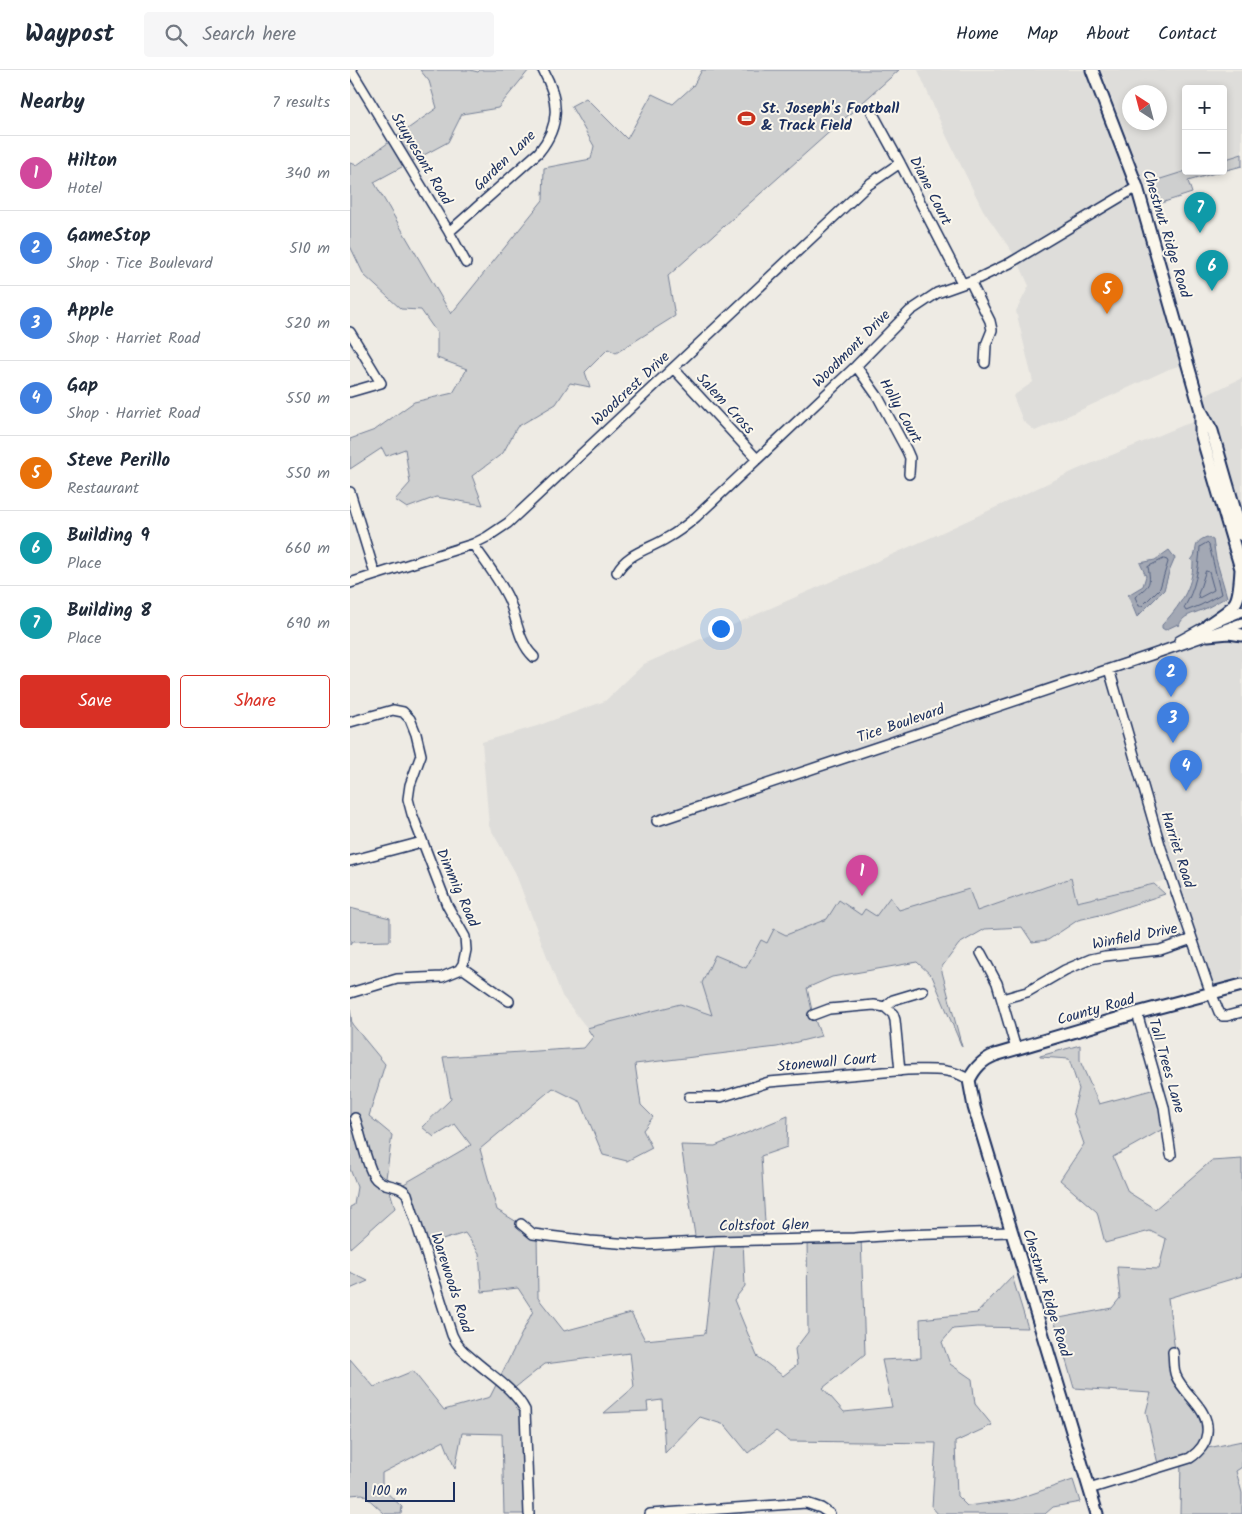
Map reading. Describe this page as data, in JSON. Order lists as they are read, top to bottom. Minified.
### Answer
{"streets":{"main road":["Chestnut Ridge Road","County Road"],"street":["Stuyvesant Road","Garden Lane","Diane Court","Woodmont Drive","Woodcrest Drive","Salem Cross","Holly Court","Tice Boulevard","Harriet Road","Dimmig Road","Winfield Drive","Stonewall Court","Tall Trees Lane","Coltsfoot Glen","Warewoods Road"]},"crossings":[["Stuyvesant Road","Garden Lane"],["Diane Court","Woodmont Drive"],["Diane Court","Woodcrest Drive"],["Chestnut Ridge Road","Woodmont Drive"],["Chestnut Ridge Road","Tice Boulevard"],["Chestnut Ridge Road","County Road"],["Chestnut Ridge Road","Stonewall Court"],["Chestnut Ridge Road","Coltsfoot Glen"],["Woodmont Drive","Salem Cross"],["Woodmont Drive","Holly Court"],["Woodcrest Drive","Salem Cross"],["Tice Boulevard","Harriet Road"],["Harriet Road","Winfield Drive"],["Harriet Road","County Road"],["County Road","Stonewall Court"],["County Road","Tall Trees Lane"]],"places":{"sports":["St. Joseph's Football & Track Field"]},"scale_bar":"100 m","north":"top left","page":{"header":"Waypost","search":"Search here","nav":["Home","Map","About","Contact"],"heading":["Nearby","7 results"],"map_buttons":["+","−"],"list":[{"mark":"1","name":"Hilton","note":"Hotel","value":"340 m"},{"mark":"2","name":"GameStop","note":"Shop · Tice Boulevard","value":"510 m"},{"mark":"3","name":"Apple","note":"Shop · Harriet Road","value":"520 m"},{"mark":"4","name":"Gap","note":"Shop · Harriet Road","value":"550 m"},{"mark":"5","name":"Steve Perillo","note":"Restaurant","value":"550 m"},{"mark":"6","name":"Building 9","note":"Place","value":"660 m"},{"mark":"7","name":"Building 8","note":"Place","value":"690 m"}],"pins":["7","6","5","2","3","4","1"],"buttons":["Save","Share"],"scale":"100 m"}}
